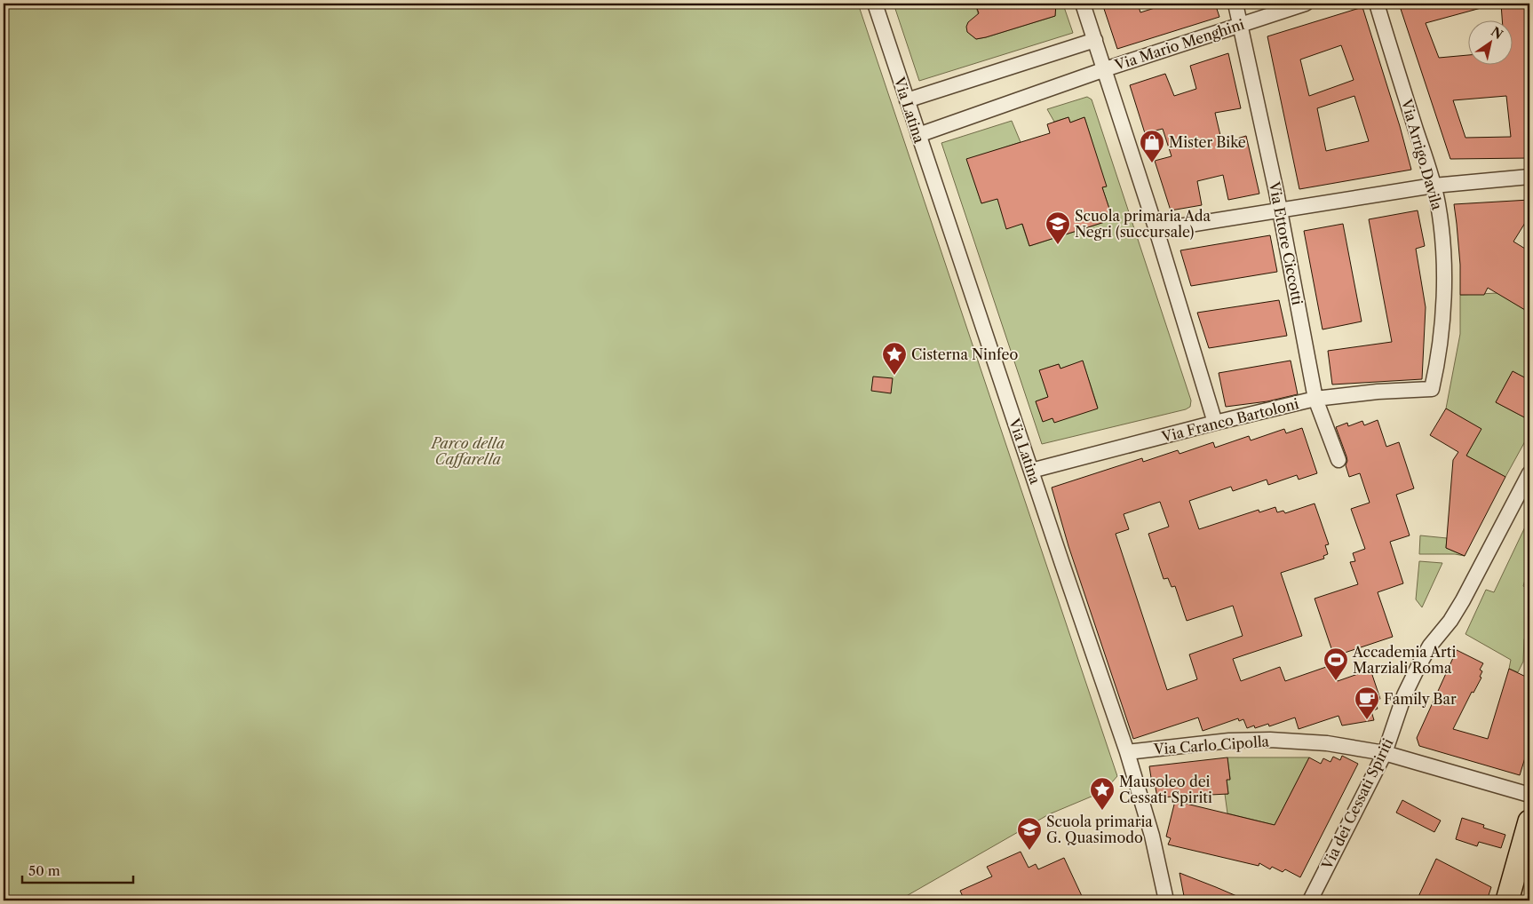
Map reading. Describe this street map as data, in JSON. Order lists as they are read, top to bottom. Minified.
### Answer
{"streets":{"street":["Via Mario Menghini","Via Latina","Via Arrigo Davila","Via Ettore Ciccotti","Via Franco Bartoloni","Via Carlo Cipolla","Via dei Cessati Spiriti"]},"crossings":[["Via Mario Menghini","Via Latina"],["Via Mario Menghini","Via Ettore Ciccotti"],["Via Latina","Via Franco Bartoloni"],["Via Latina","Via Carlo Cipolla"],["Via Arrigo Davila","Via Franco Bartoloni"],["Via Ettore Ciccotti","Via Franco Bartoloni"],["Via Carlo Cipolla","Via dei Cessati Spiriti"]],"parks":["Parco della Caffarella"],"places":{"shop":["Mister Bike"],"school or university":["Scuola primaria Ada Negri (succursale)","Scuola primaria G. Quasimodo"],"place":["Cisterna Ninfeo","Mausoleo dei Cessati Spiriti"],"sports":["Accademia Arti Marziali Roma"],"cafe":["Family Bar"]},"scale_bar":"50 m","north":"top right"}
